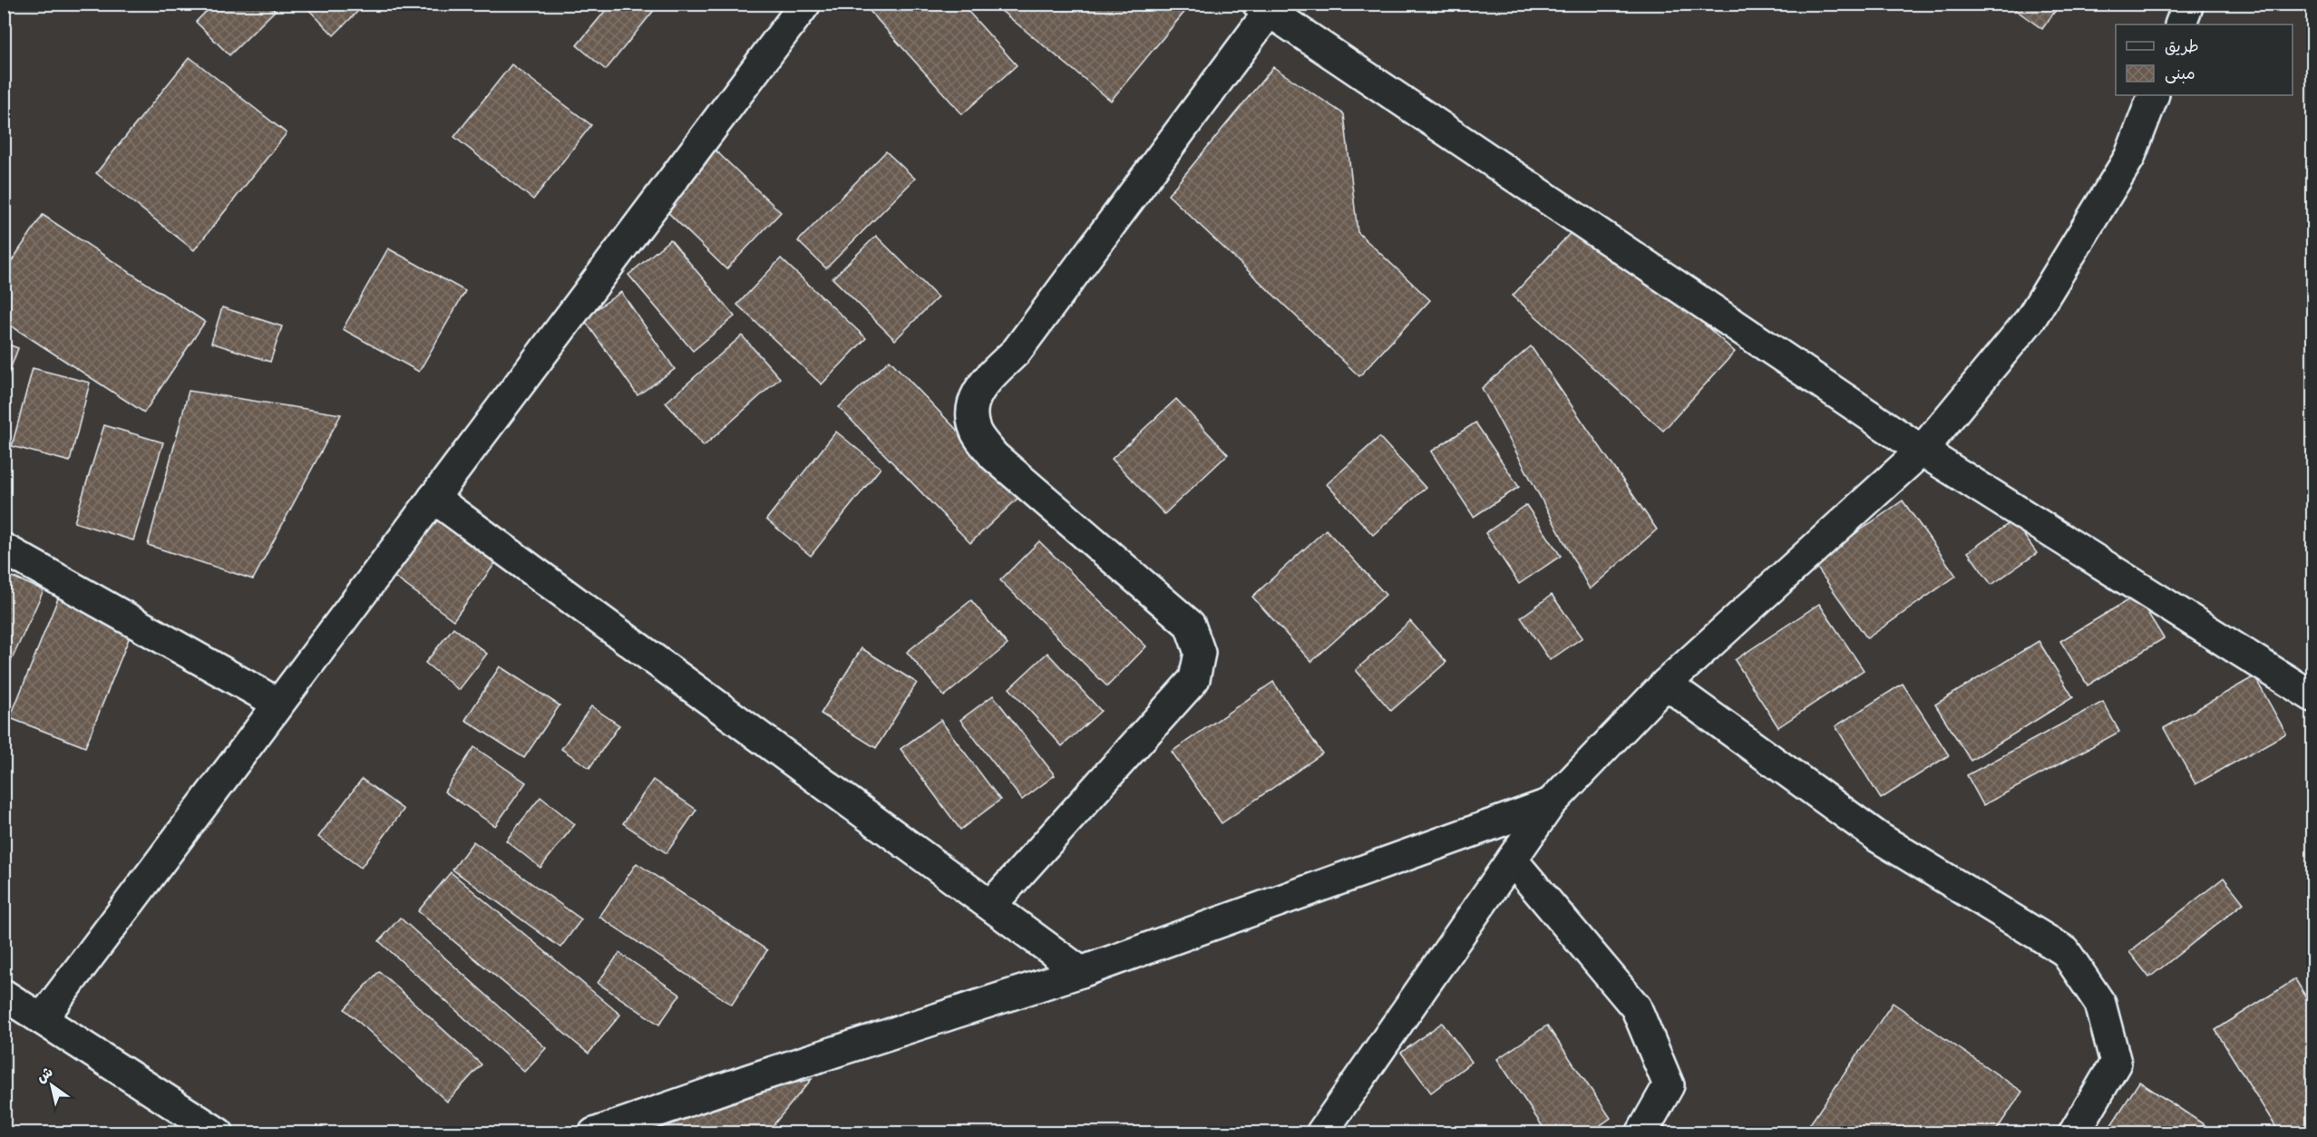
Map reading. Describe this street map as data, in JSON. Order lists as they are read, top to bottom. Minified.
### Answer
{"legend":["طريق","مبنى"],"north":"top left"}
